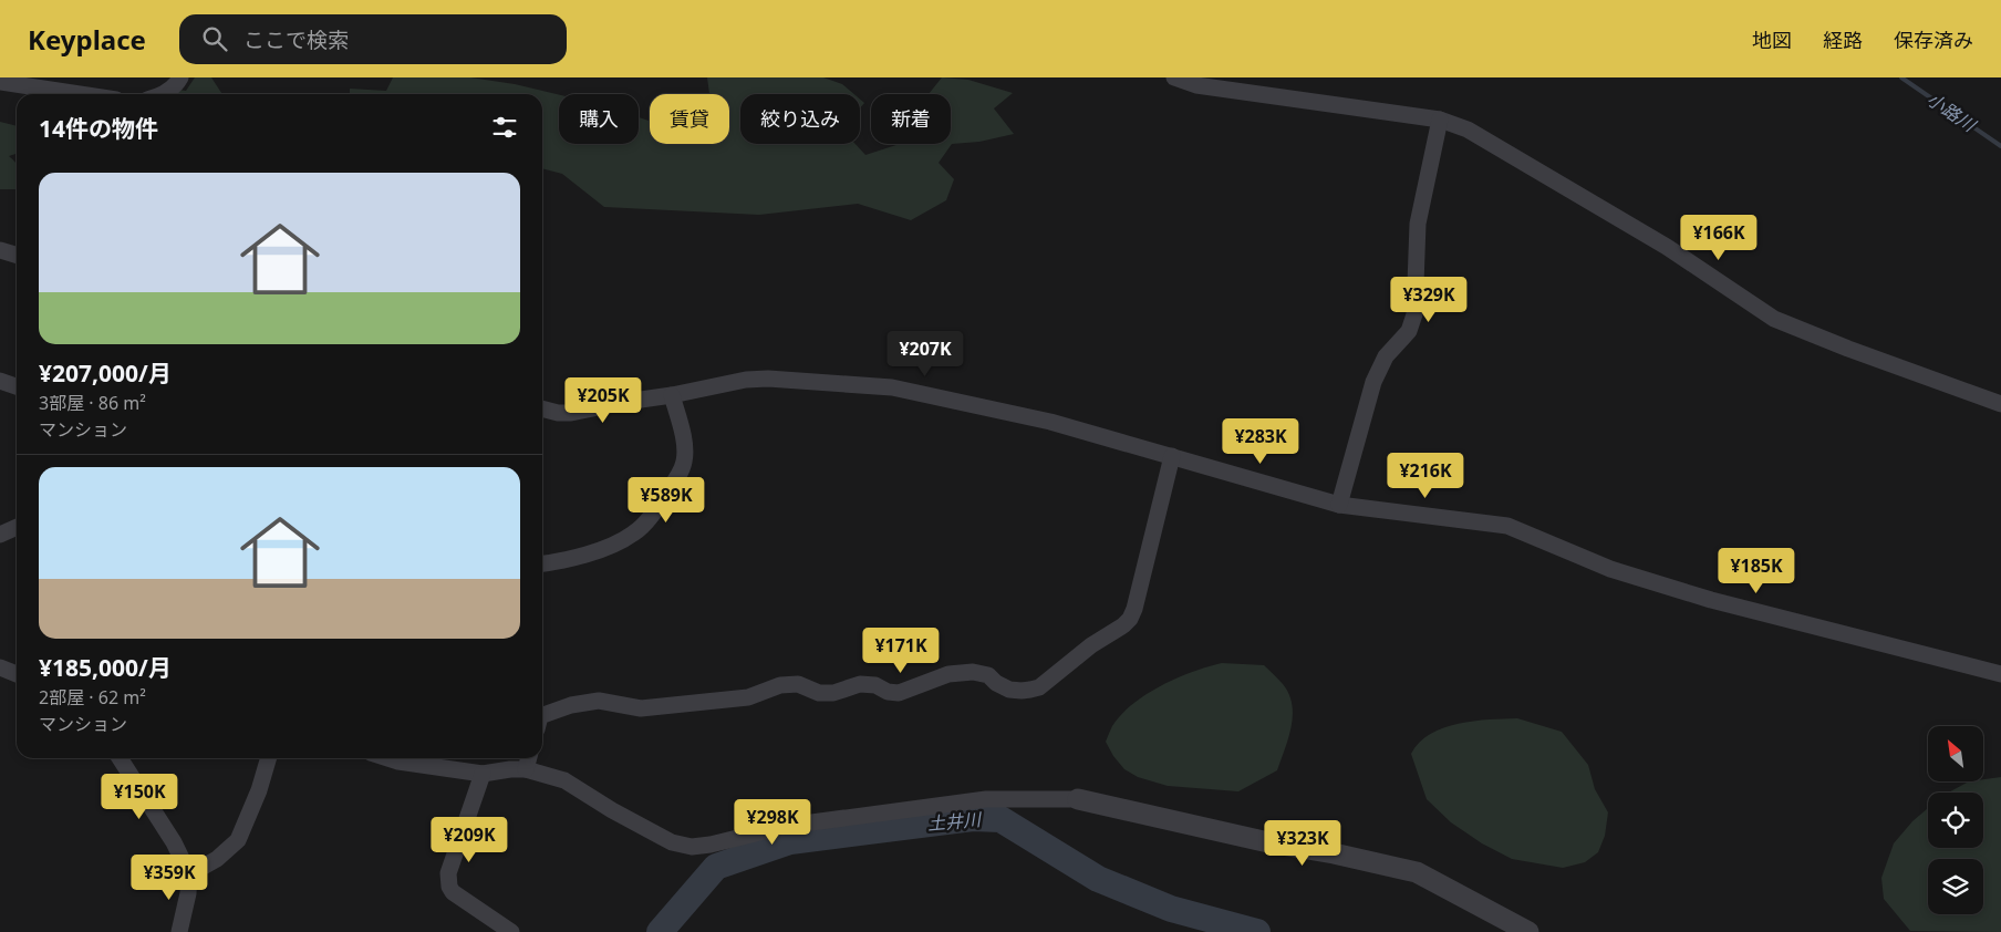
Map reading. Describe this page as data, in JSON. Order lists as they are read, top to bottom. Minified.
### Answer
{"water":["小路川","土井川"],"north":"top left","page":{"header":"Keyplace","search":"ここで検索","nav":["地図","経路","保存済み"],"chip":["購入","賃貸","絞り込み","新着"],"heading":"14件の物件","list":[{"name":"¥207,000/月","note":"3部屋 · 86 m² · マンション"},{"name":"¥185,000/月","note":"2部屋 · 62 m² · マンション"}],"price":["¥166K","¥329K","¥207K","¥205K","¥283K","¥216K","¥589K","¥185K","¥171K","¥150K","¥298K","¥209K","¥323K","¥359K"]}}
